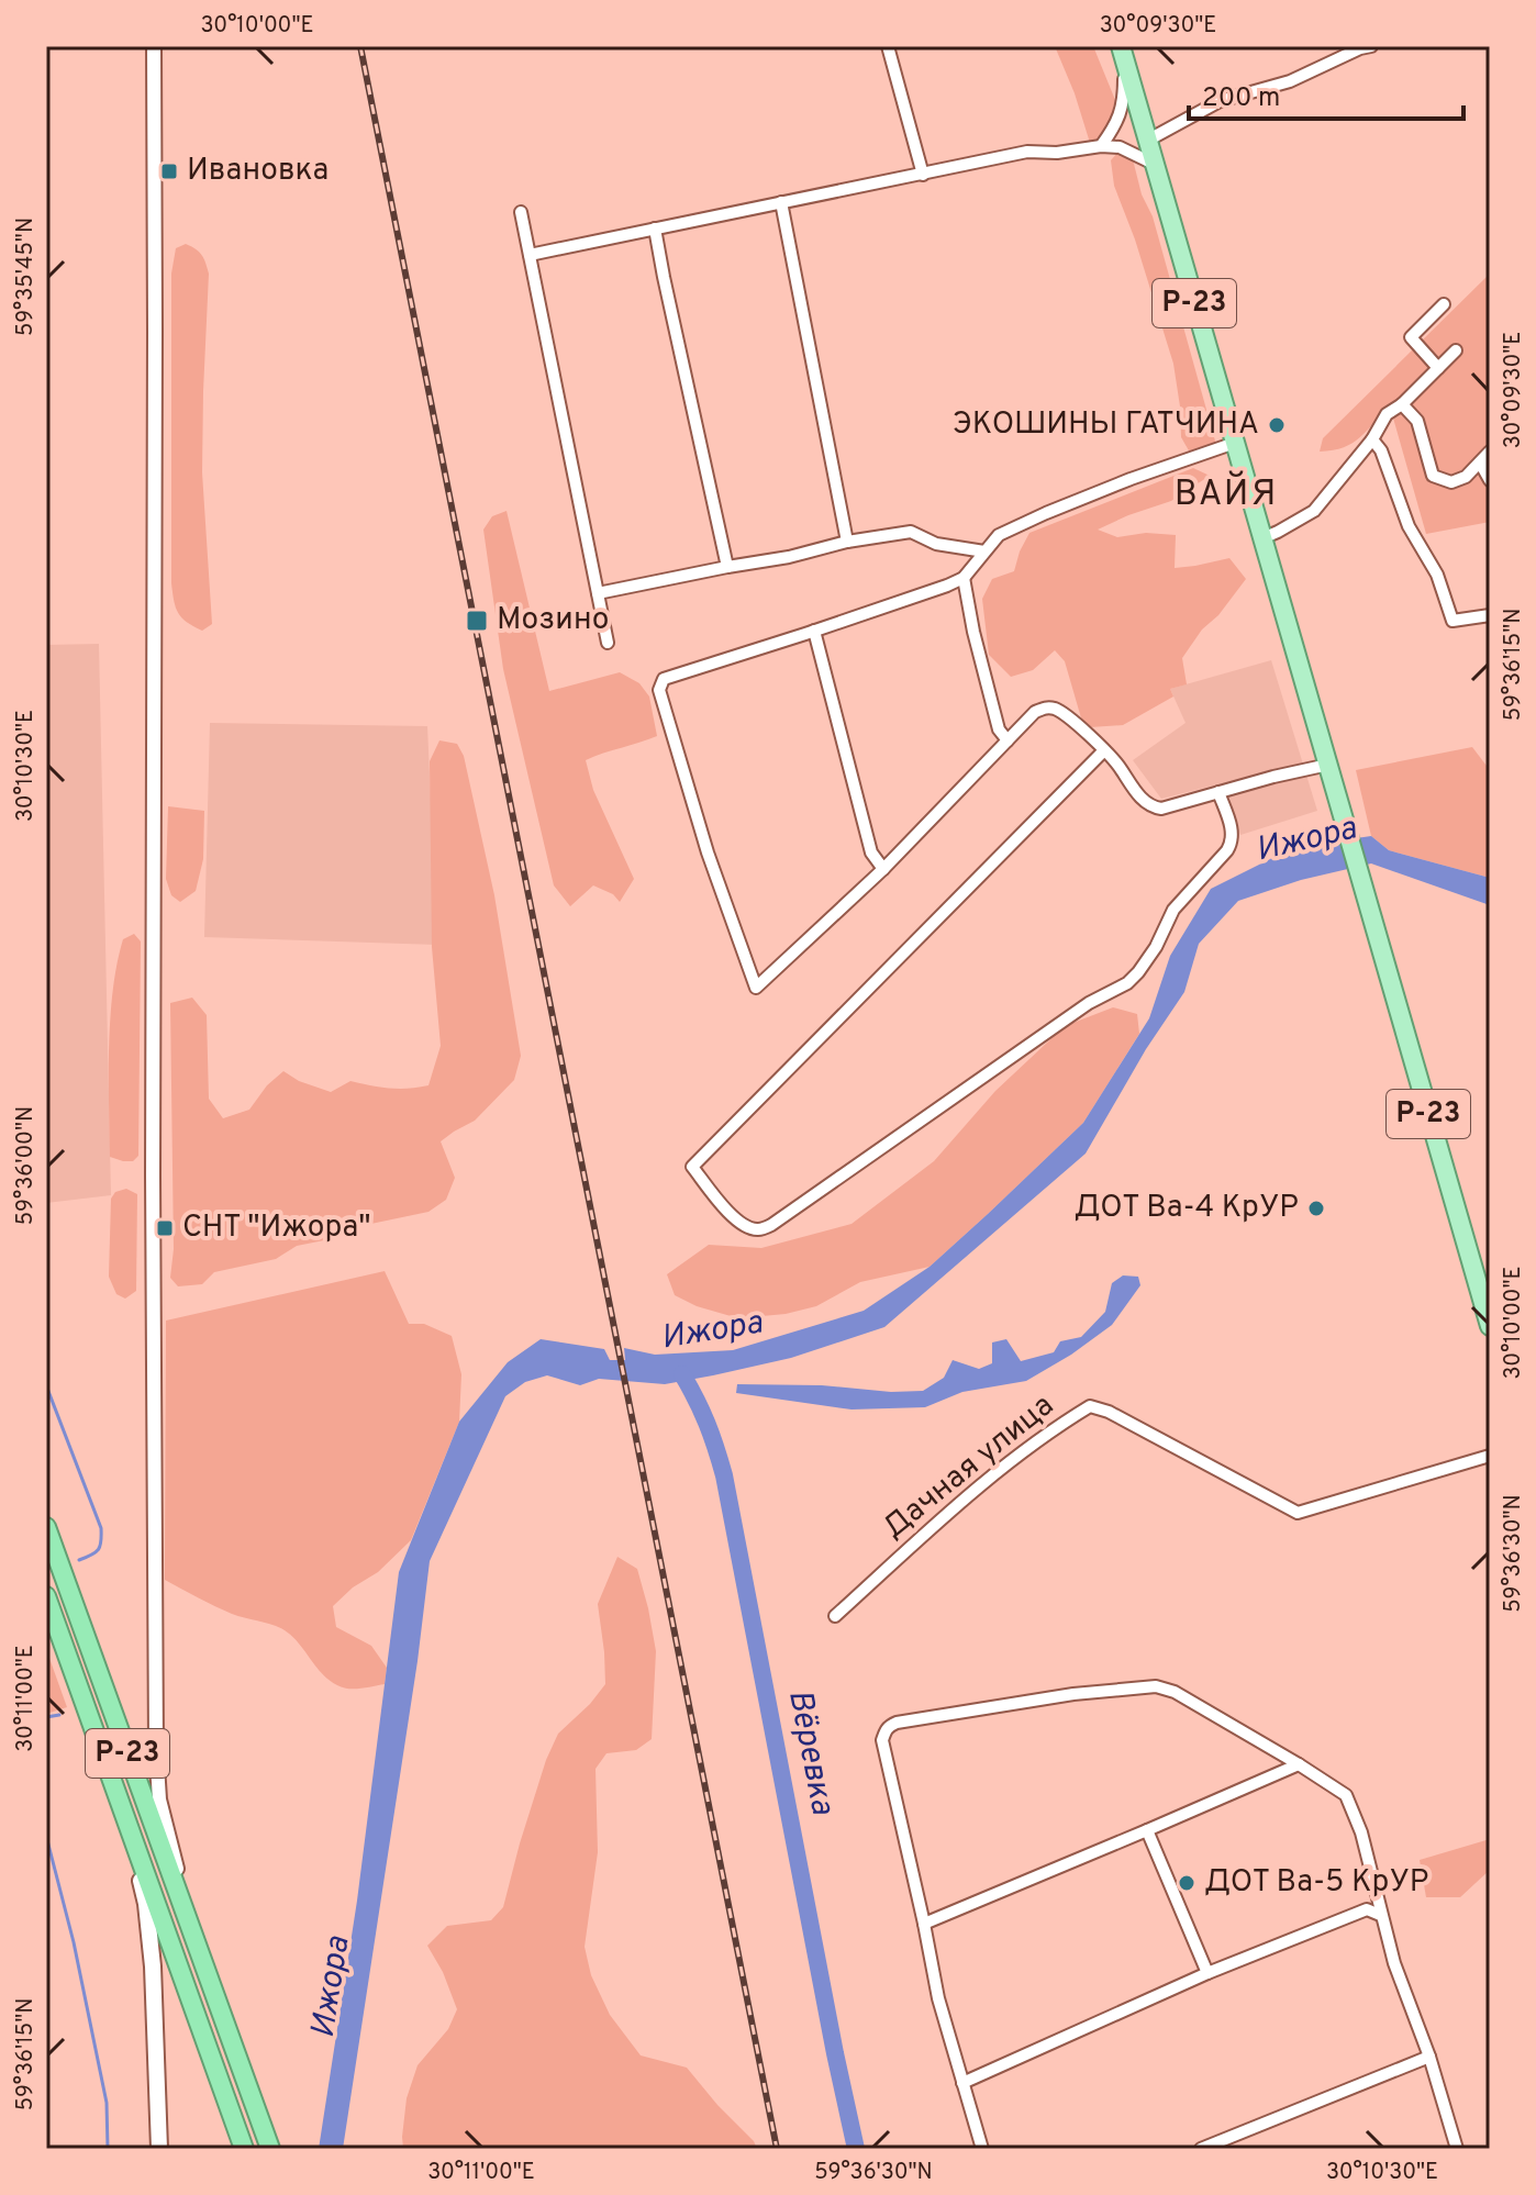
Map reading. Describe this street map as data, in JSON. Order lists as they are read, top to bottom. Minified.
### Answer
{"streets":{"highway":["Р-23"],"street":["Дачная улица"]},"districts":["ВАЙЯ"],"water":["Ижора","Вёревка"],"places":{"transit":["Ивановка","Мозино","СНТ \"Ижора\""],"other":["ЭКОШИНЫ ГАТЧИНА","ДОТ Ва-4 КрУР","ДОТ Ва-5 КрУР"]},"scale_bar":"200 m","coordinates":["30°10'00\"E","30°09'30\"E","59°35'45\"N","59°36'15\"N","30°10'30\"E","59°36'00\"N","59°36'30\"N","30°11'00\"E"]}
